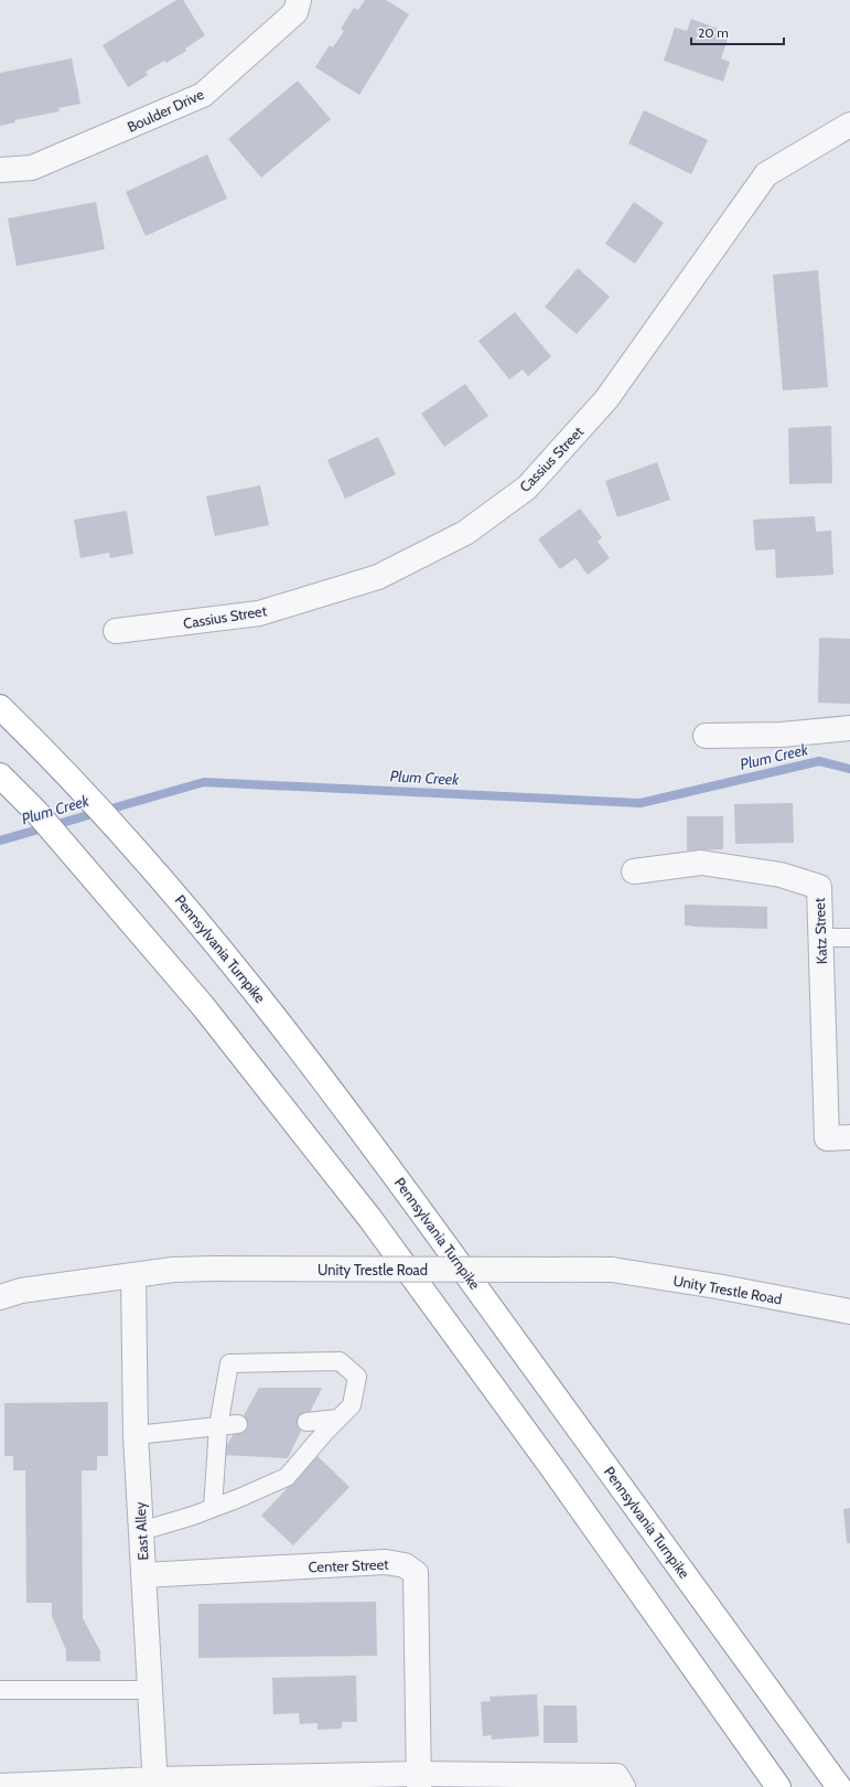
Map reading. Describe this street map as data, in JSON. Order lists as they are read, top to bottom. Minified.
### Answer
{"streets":{"highway":["Pennsylvania Turnpike"],"street":["Boulder Drive","Cassius Street","Katz Street","Unity Trestle Road","East Alley","Center Street"]},"crossings":[["Unity Trestle Road","East Alley"],["East Alley","Center Street"]],"water":["Plum Creek"],"scale_bar":"20 m"}
